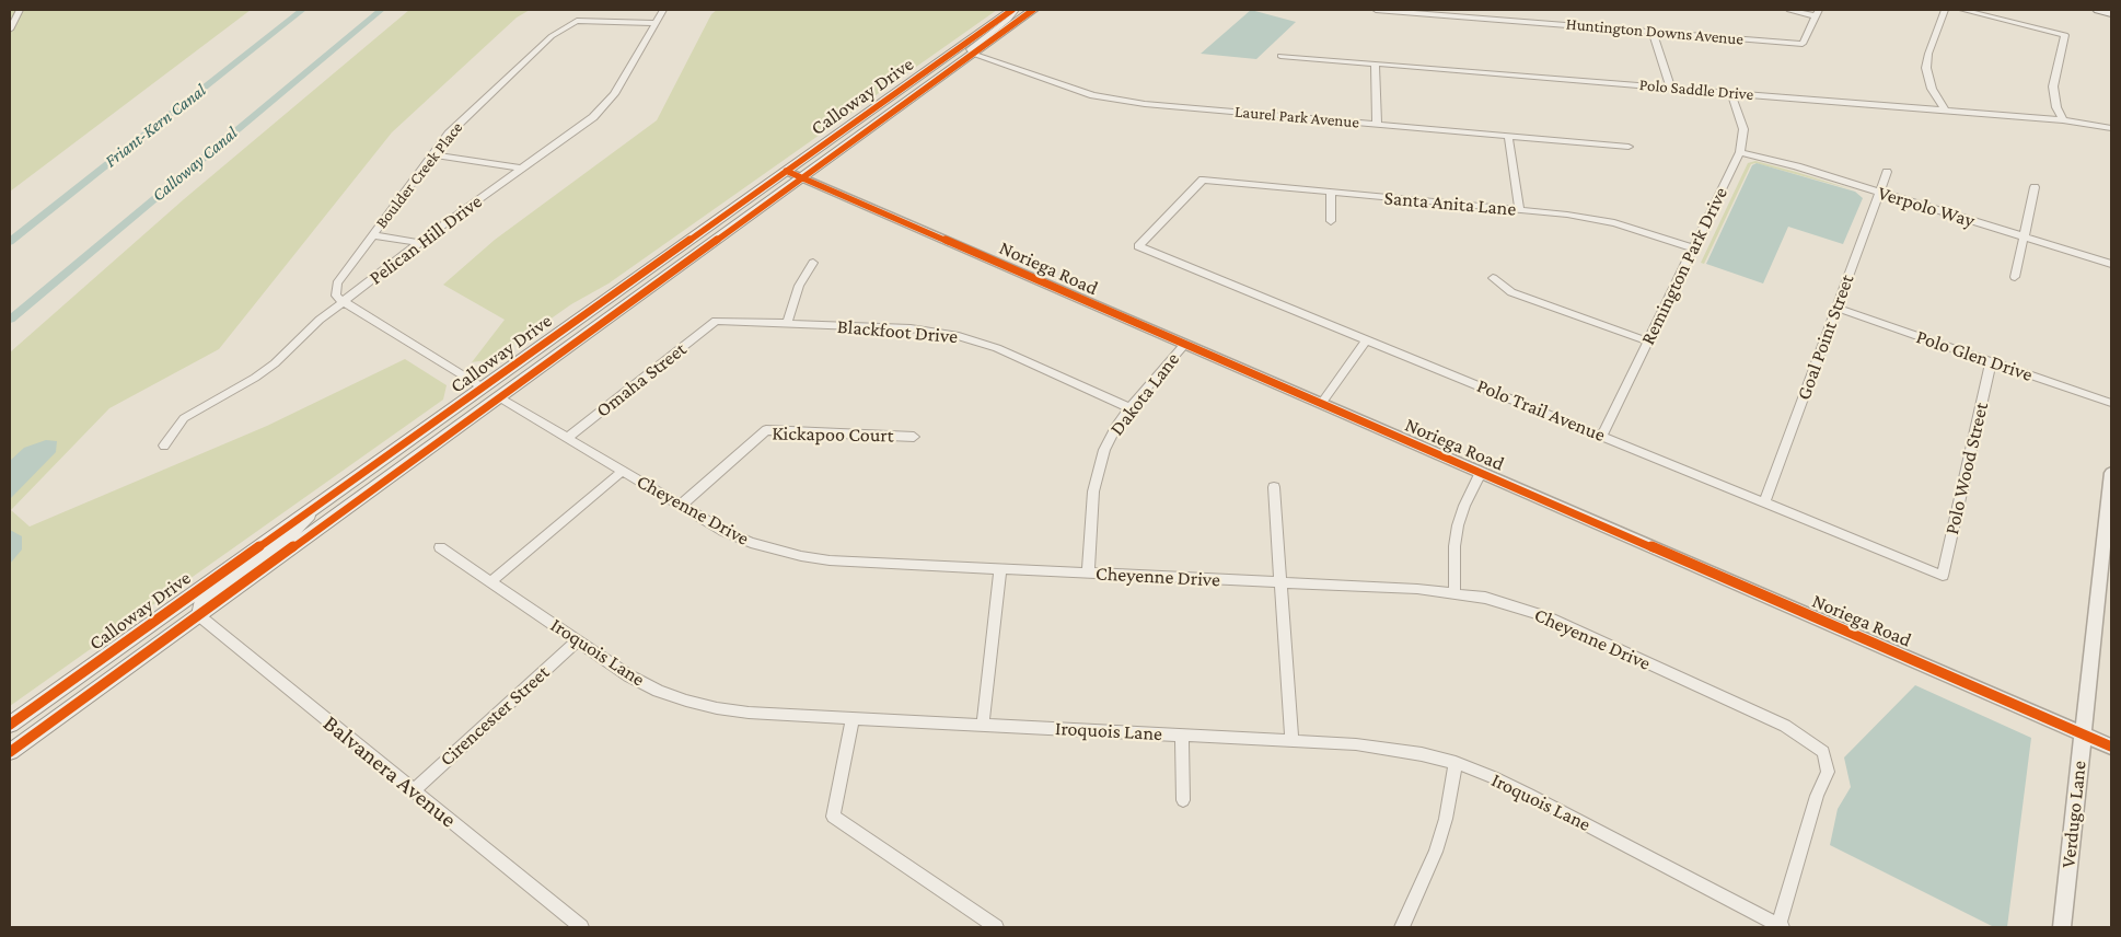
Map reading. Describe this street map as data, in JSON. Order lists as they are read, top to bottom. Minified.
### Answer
{"streets":{"main road":["Calloway Drive"],"street":["Huntington Downs Avenue","Polo Saddle Drive","Laurel Park Avenue","Boulder Creek Place","Santa Anita Lane","Verpolo Way","Pelican Hill Drive","Remington Park Drive","Noriega Road","Blackfoot Drive","Goal Point Street","Polo Glen Drive","Omaha Street","Dakota Lane","Polo Trail Avenue","Kickapoo Court","Polo Wood Street","Cheyenne Drive","Iroquois Lane","Cirencester Street","Balvanera Avenue","Verdugo Lane"]},"crossings":[["Polo Saddle Drive","Remington Park Drive"],["Calloway Drive","Laurel Park Avenue"],["Calloway Drive","Noriega Road"],["Calloway Drive","Cheyenne Drive"],["Calloway Drive","Balvanera Avenue"],["Boulder Creek Place","Pelican Hill Drive"],["Santa Anita Lane","Remington Park Drive"],["Santa Anita Lane","Polo Trail Avenue"],["Verpolo Way","Remington Park Drive"],["Verpolo Way","Goal Point Street"],["Remington Park Drive","Polo Trail Avenue"],["Noriega Road","Dakota Lane"],["Noriega Road","Verdugo Lane"],["Blackfoot Drive","Omaha Street"],["Blackfoot Drive","Dakota Lane"],["Goal Point Street","Polo Glen Drive"],["Goal Point Street","Polo Trail Avenue"],["Polo Glen Drive","Polo Wood Street"],["Omaha Street","Cheyenne Drive"],["Dakota Lane","Cheyenne Drive"],["Polo Trail Avenue","Polo Wood Street"],["Kickapoo Court","Cheyenne Drive"],["Cheyenne Drive","Iroquois Lane"],["Iroquois Lane","Cirencester Street"],["Cirencester Street","Balvanera Avenue"]],"water":["Friant-Kern Canal","Calloway Canal"]}
